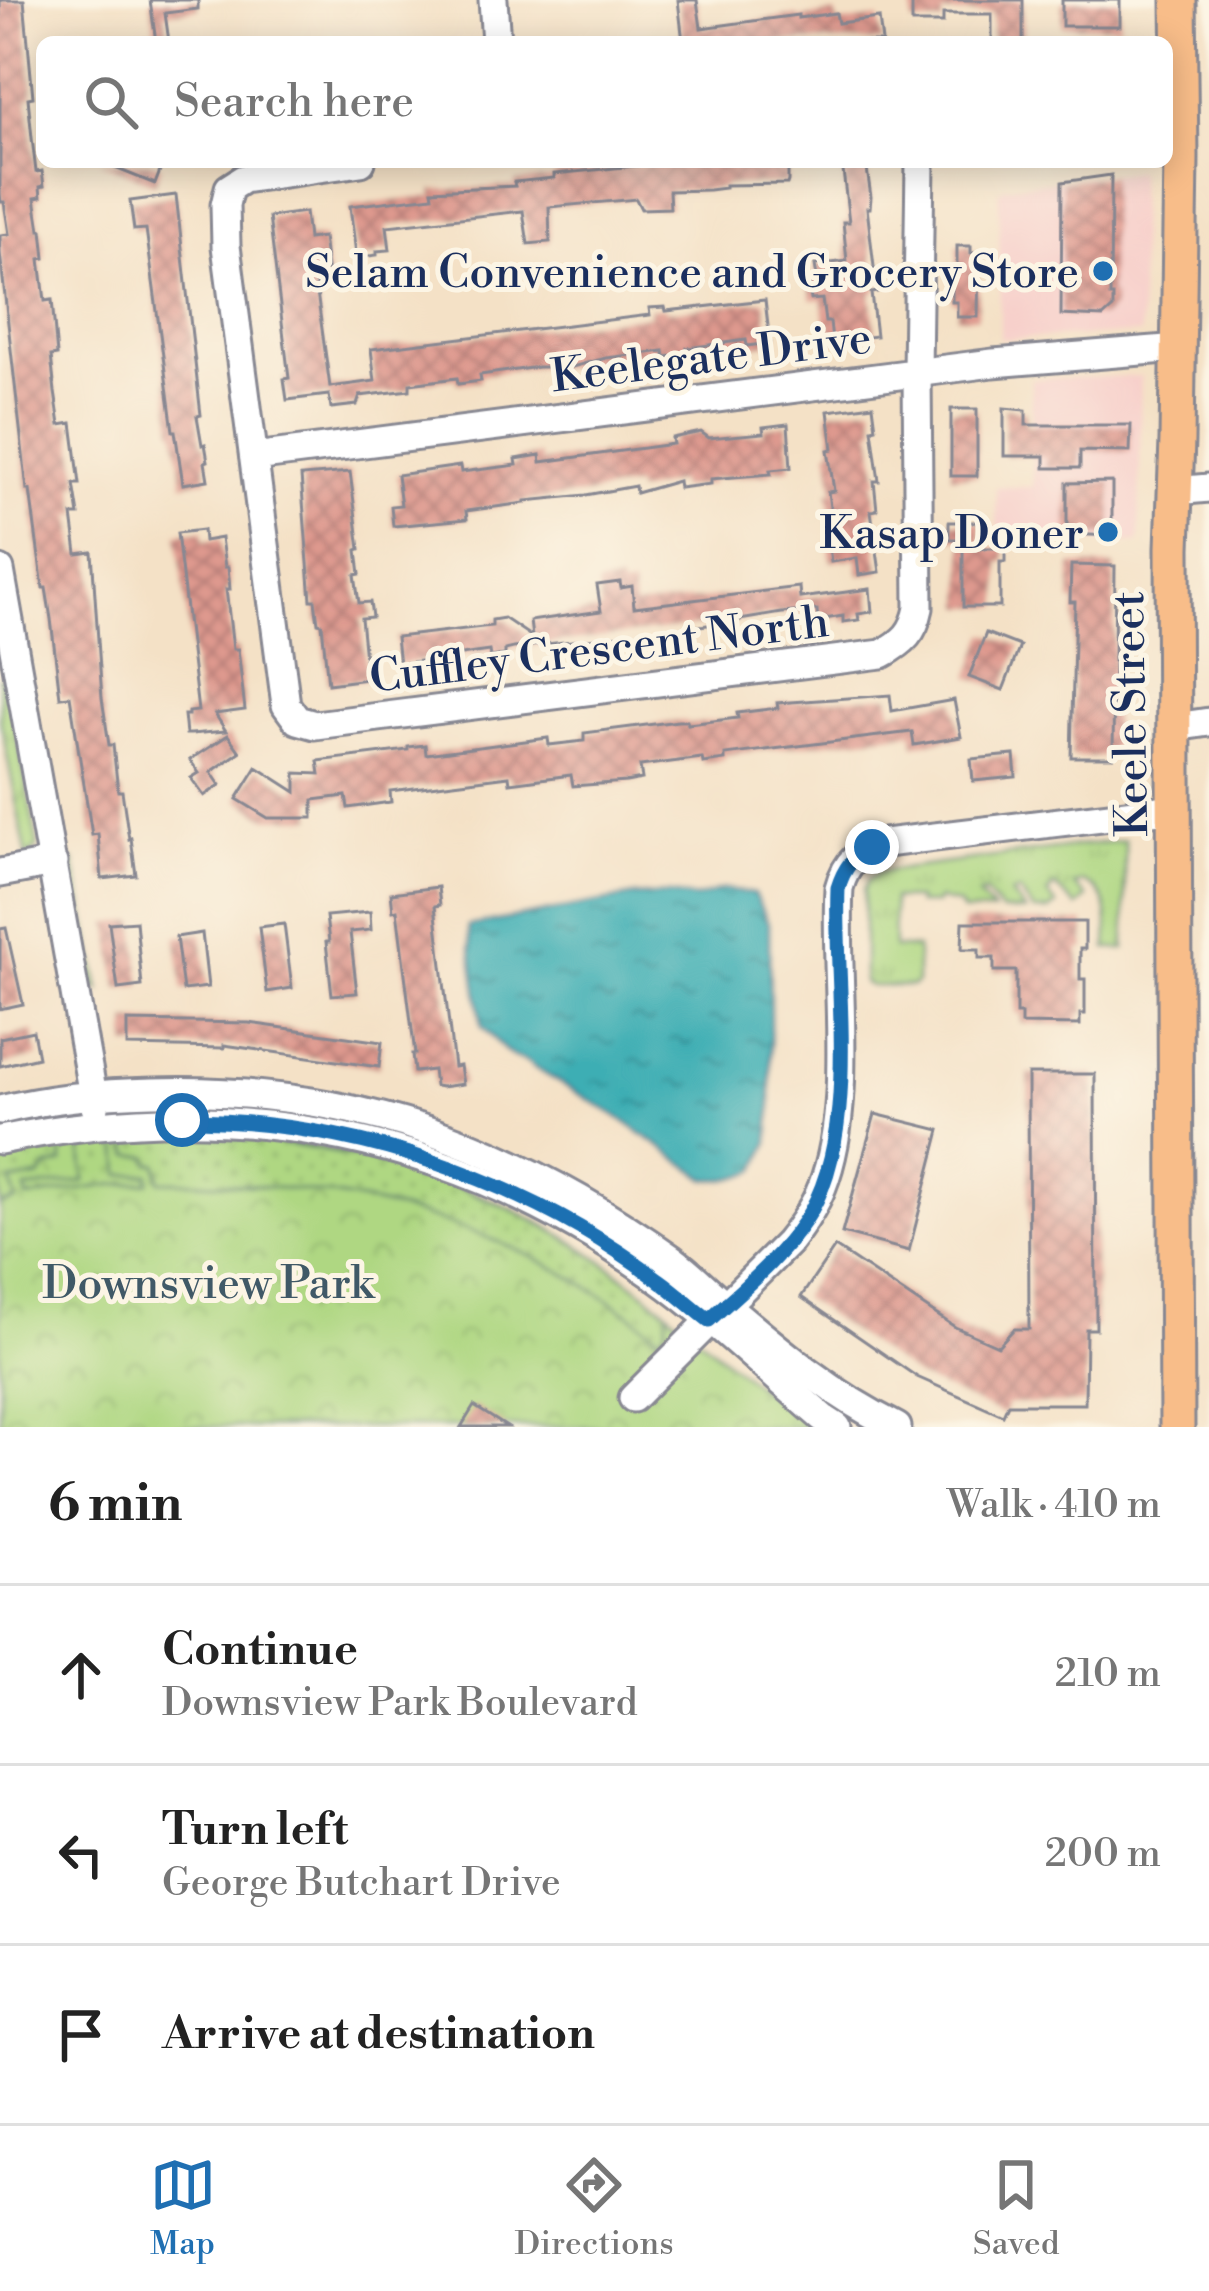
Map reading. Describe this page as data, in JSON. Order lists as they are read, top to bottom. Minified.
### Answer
{"streets":{"main road":["Keele Street"],"street":["Keelegate Drive","Cuffley Crescent North"]},"crossings":[["Keelegate Drive","Cuffley Crescent North"],["Keelegate Drive","Keele Street"]],"parks":["Downsview Park"],"places":["Selam Convenience and Grocery Store","Kasap Doner"],"page":{"search":"Search here","heading":["6 min","Walk · 410 m"],"list":[["Continue","Downsview Park Boulevard","210 m"],["Turn left","George Butchart Drive","200 m"],"Arrive at destination"],"nav":["Map","Directions","Saved"]}}
